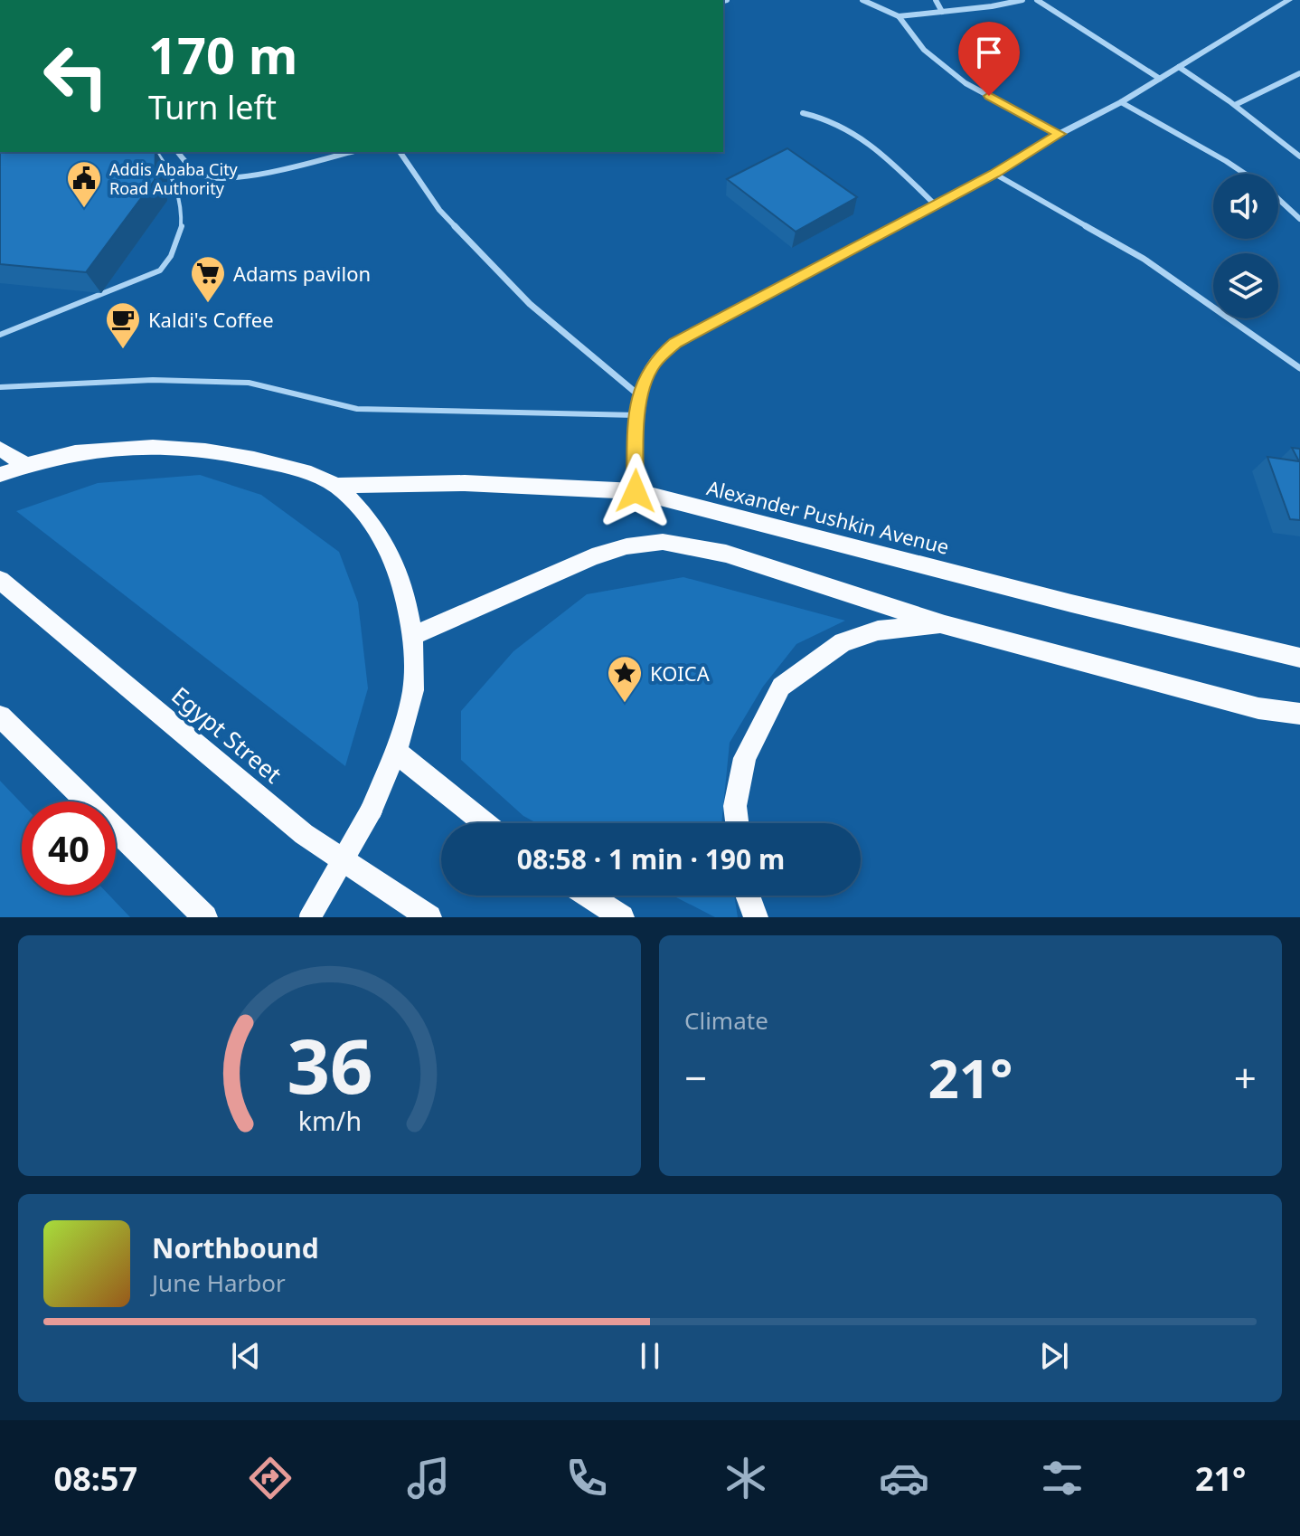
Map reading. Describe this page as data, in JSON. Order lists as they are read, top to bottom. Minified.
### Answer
{"streets":{"main road":["Alexander Pushkin Avenue","Egypt Street"]},"places":{"public building":["Addis Ababa City Road Authority"],"supermarket":["Adams pavilon"],"cafe":["Kaldi's Coffee"],"place":["KOICA"]},"page":{"turn":["170 m","Turn left"],"limit":"40","trip":"08:58 · 1 min · 190 m","tile":"Climate","heat":["−","21°","+"],"song":["Northbound","June Harbor"],"tabs":["08:57","21°"],"gauge":["36","km/h"]}}
